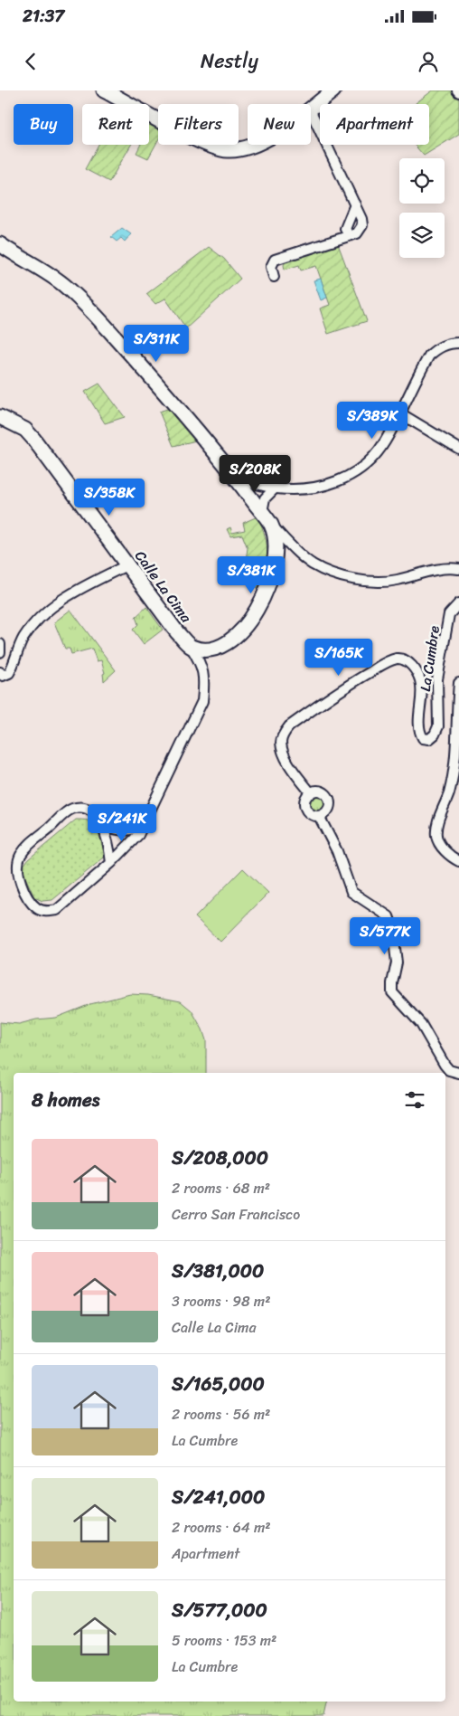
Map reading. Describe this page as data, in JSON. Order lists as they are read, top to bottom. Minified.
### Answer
{"streets":{"street":["Calle La Cima","La Cumbre"]},"page":{"status":"21:37","header":"Nestly","chip":["Buy","Rent","Filters","New","Apartment"],"price":["S/311K","S/389K","S/208K","S/358K","S/381K","S/165K","S/241K","S/577K"],"heading":"8 homes","list":[{"name":"S/208,000","note":"2 rooms · 68 m² · Cerro San Francisco"},{"name":"S/381,000","note":"3 rooms · 98 m² · Calle La Cima"},{"name":"S/165,000","note":"2 rooms · 56 m² · La Cumbre"},{"name":"S/241,000","note":"2 rooms · 64 m² · Apartment"},{"name":"S/577,000","note":"5 rooms · 153 m² · La Cumbre"}]}}
